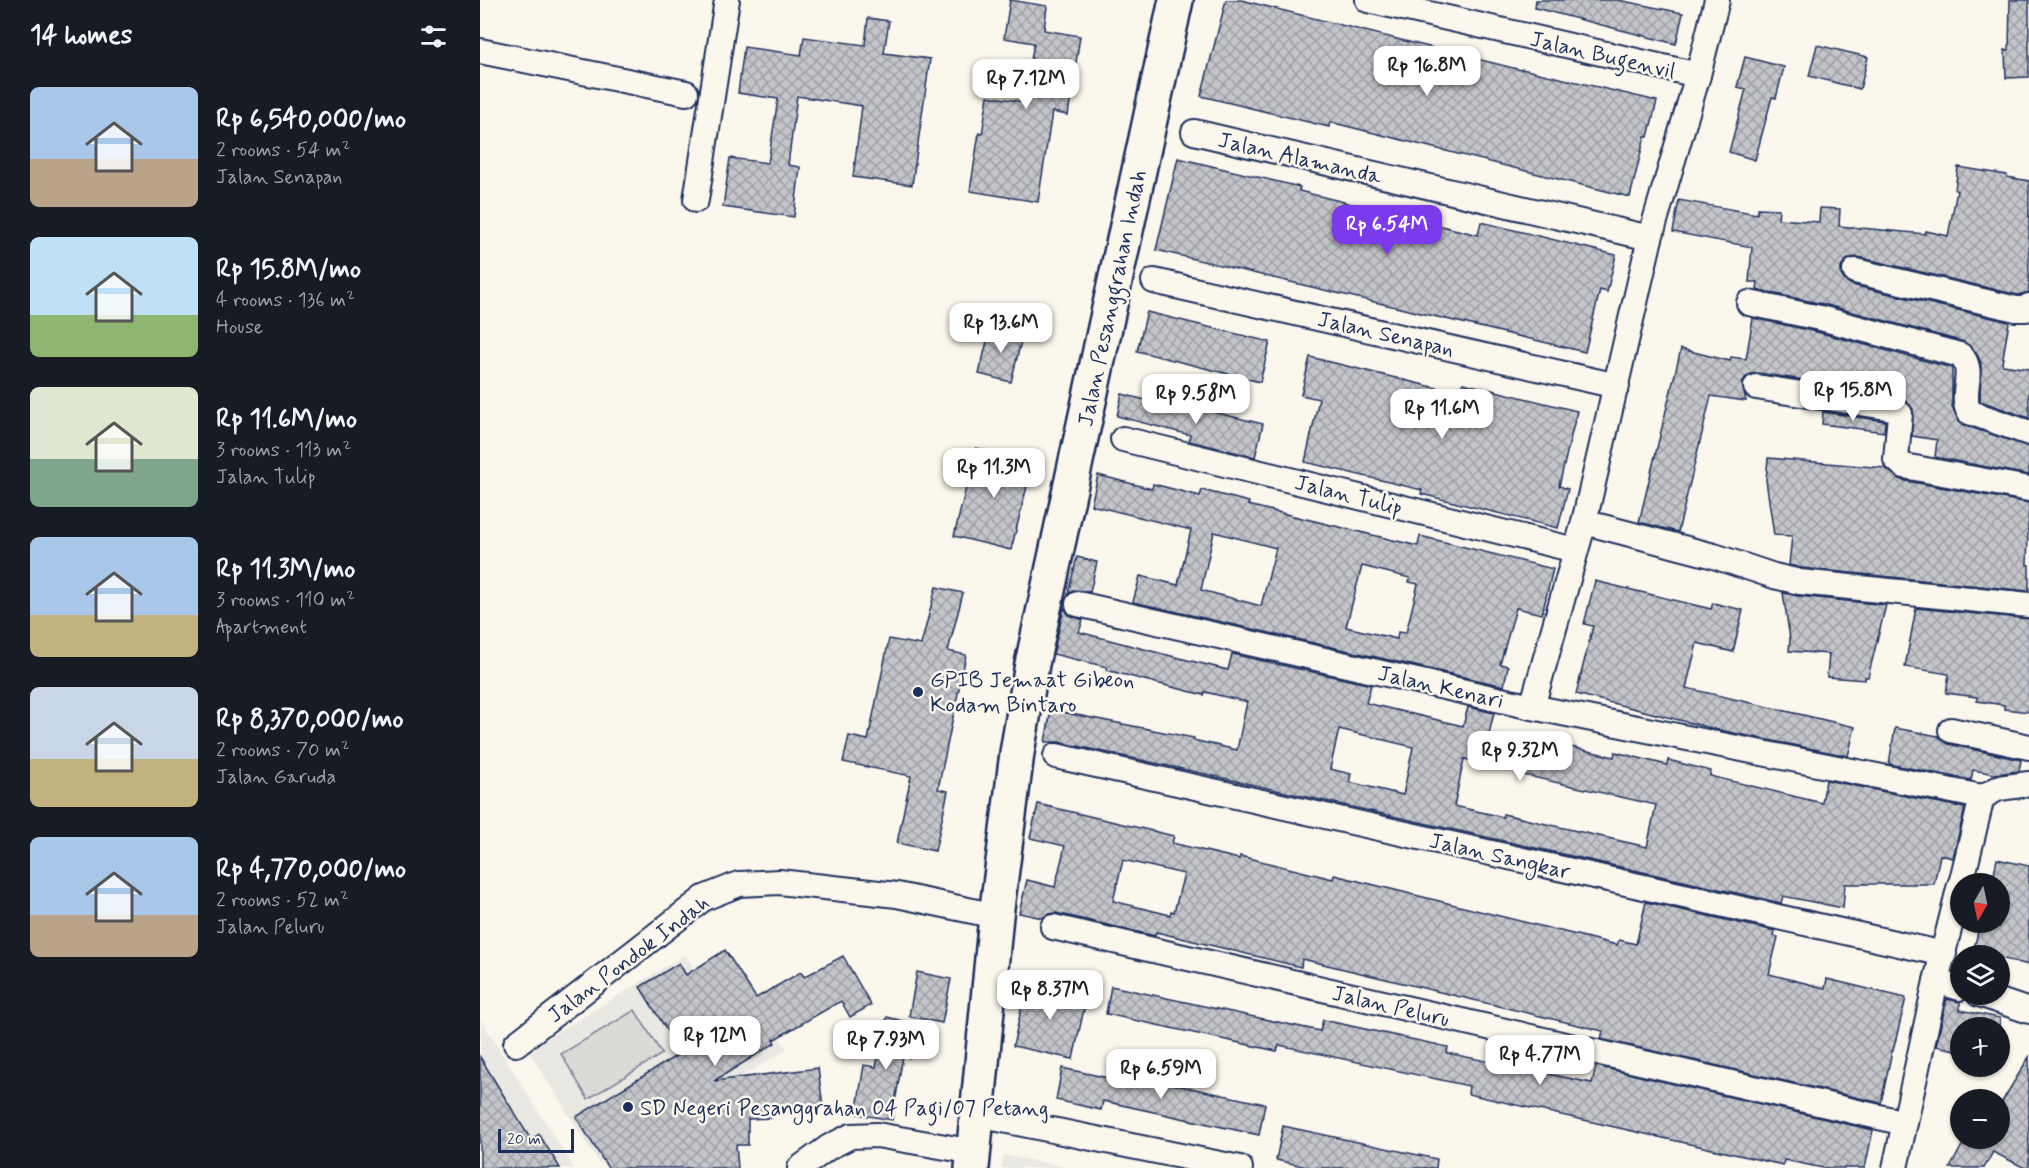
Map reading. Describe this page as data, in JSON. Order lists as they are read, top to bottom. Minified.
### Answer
{"streets":{"street":["Jalan Bugenvil","Jalan Alamanda","Jalan Pesanggrahan Indah","Jalan Senapan","Jalan Tulip","Jalan Kenari","Jalan Sangkar","Jalan Pondok Indah","Jalan Peluru"]},"crossings":[["Jalan Pesanggrahan Indah","Jalan Pondok Indah"]],"places":["GPIB Jemaat Gibeon Kodam Bintaro","SD Negeri Pesanggrahan 04 Pagi/07 Petang"],"scale_bar":"20 m","north":"bottom","page":{"heading":"14 homes","price":["Rp 16.8M","Rp 7.12M","Rp 6.54M","Rp 13.6M","Rp 15.8M","Rp 9.58M","Rp 11.6M","Rp 11.3M","Rp 9.32M","Rp 8.37M","Rp 12M","Rp 7.93M","Rp 4.77M","Rp 6.59M"],"list":[{"name":"Rp 6,540,000/mo","note":"2 rooms · 54 m² · Jalan Senapan"},{"name":"Rp 15.8M/mo","note":"4 rooms · 136 m² · House"},{"name":"Rp 11.6M/mo","note":"3 rooms · 113 m² · Jalan Tulip"},{"name":"Rp 11.3M/mo","note":"3 rooms · 110 m² · Apartment"},{"name":"Rp 8,370,000/mo","note":"2 rooms · 70 m² · Jalan Garuda"},{"name":"Rp 4,770,000/mo","note":"2 rooms · 52 m² · Jalan Peluru"}],"map_buttons":["+","−"],"scale":"20 m"}}
